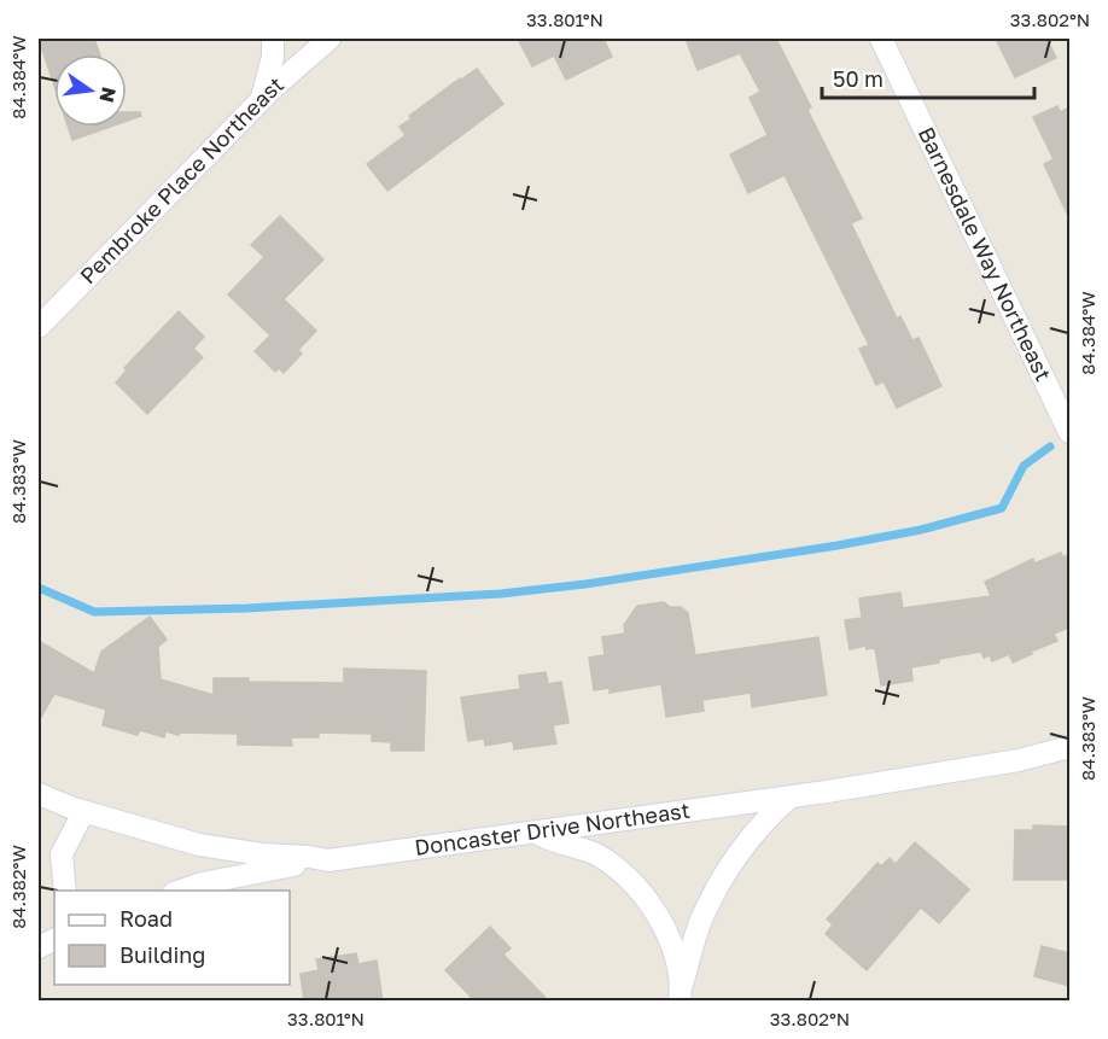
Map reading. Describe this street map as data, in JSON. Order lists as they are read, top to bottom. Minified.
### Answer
{"streets":{"street":["Pembroke Place Northeast","Barnesdale Way Northeast","Doncaster Drive Northeast"]},"legend":["Road","Building"],"scale_bar":"50 m","north":"right","coordinates":["33.801°N","33.802°N","84.384°W","84.383°W","84.382°W"]}
